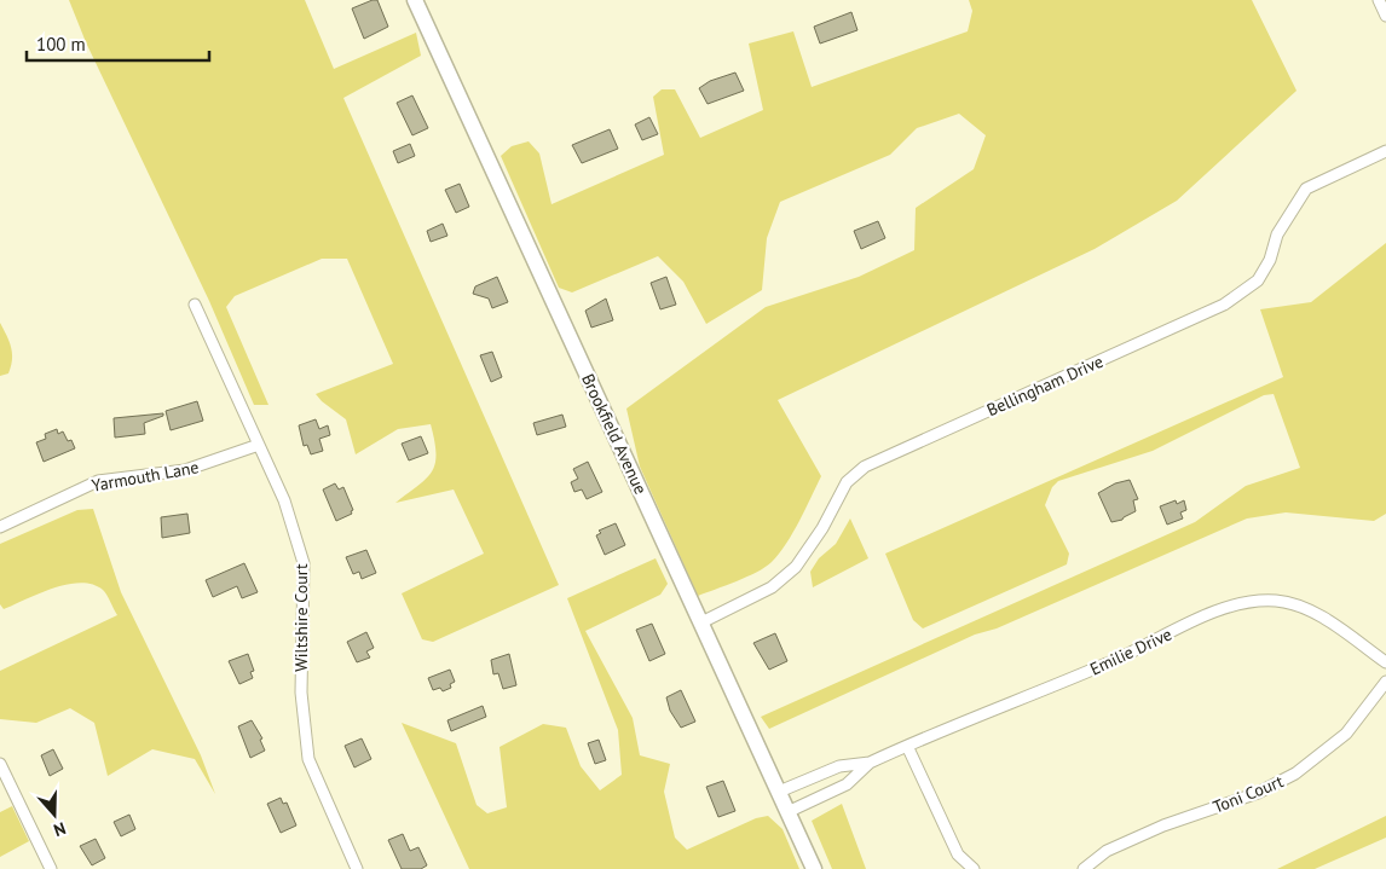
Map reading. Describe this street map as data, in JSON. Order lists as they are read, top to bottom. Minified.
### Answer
{"streets":{"main road":["Brookfield Avenue"],"street":["Bellingham Drive","Yarmouth Lane","Wiltshire Court","Emilie Drive","Toni Court"]},"crossings":[["Bellingham Drive","Brookfield Avenue"],["Brookfield Avenue","Emilie Drive"],["Yarmouth Lane","Wiltshire Court"]],"scale_bar":"100 m","north":"bottom"}
